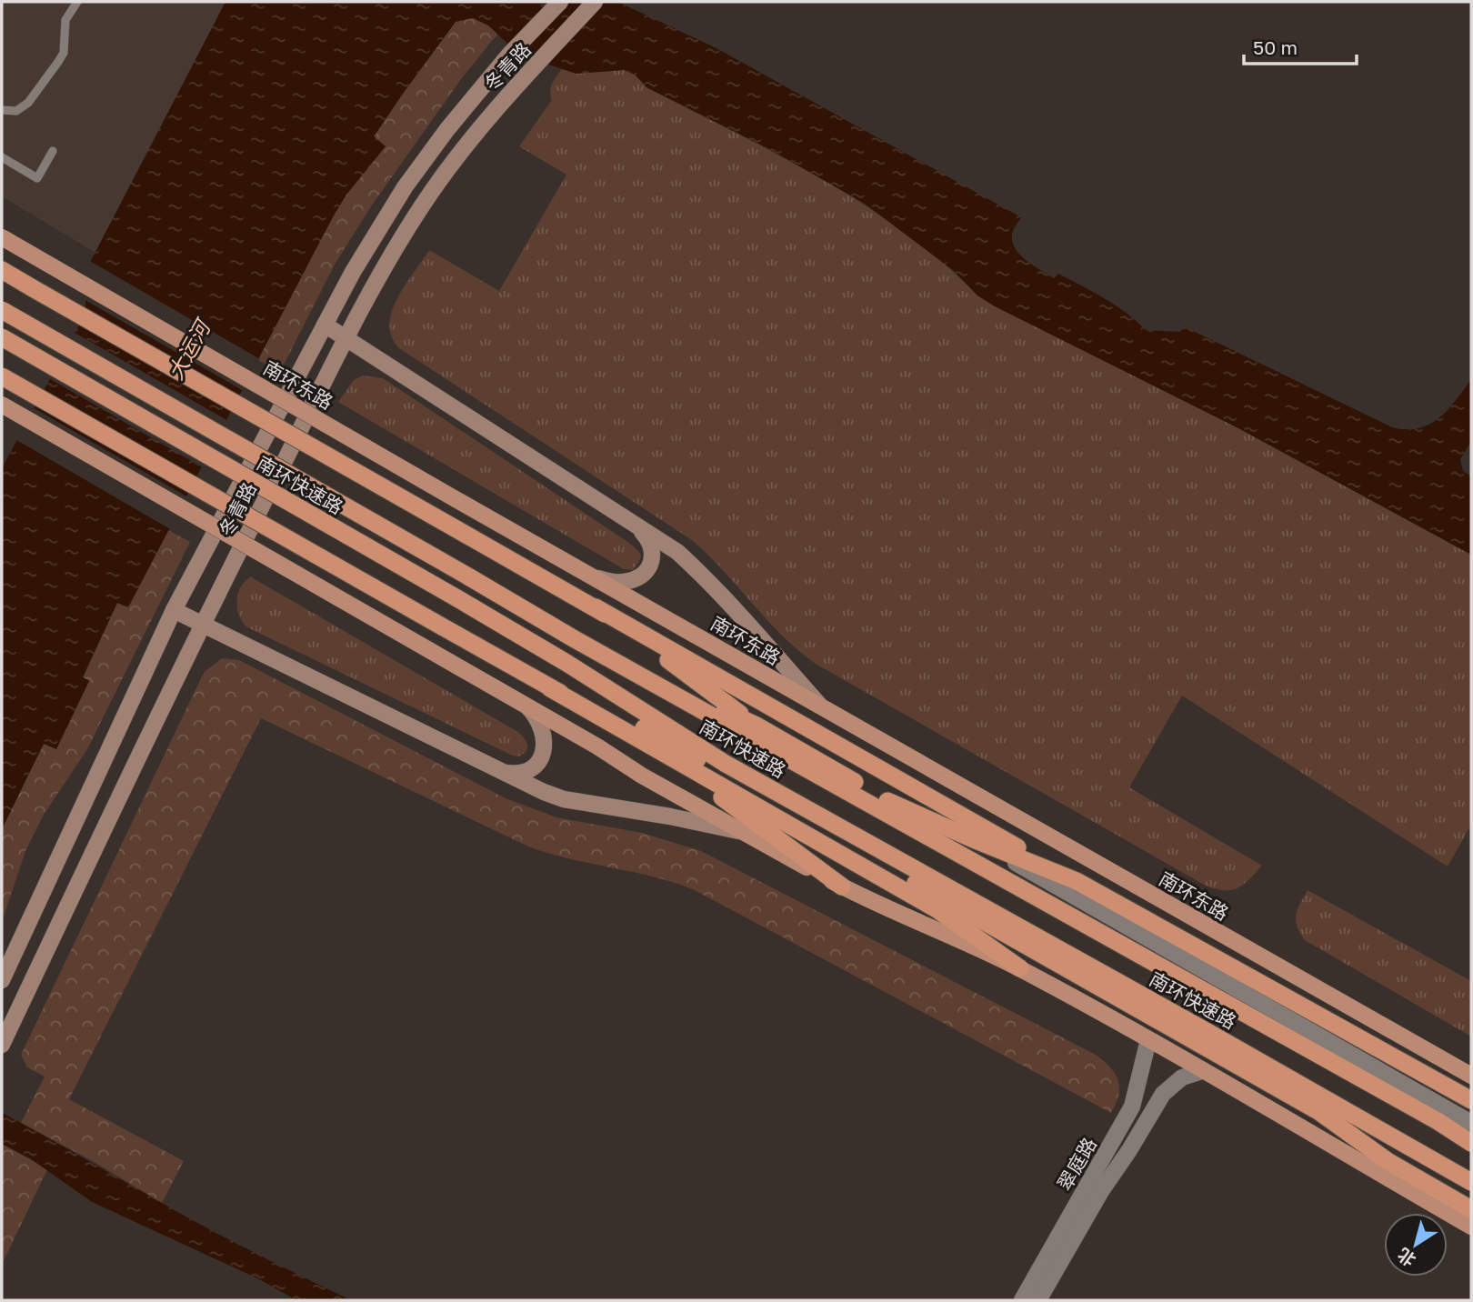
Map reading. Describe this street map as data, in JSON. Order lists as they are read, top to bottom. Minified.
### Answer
{"streets":{"highway":["南环快速路"],"main road":["冬青路","南环东路"],"street":["翠庭路"]},"water":["大运河"],"scale_bar":"50 m","north":"bottom left"}
